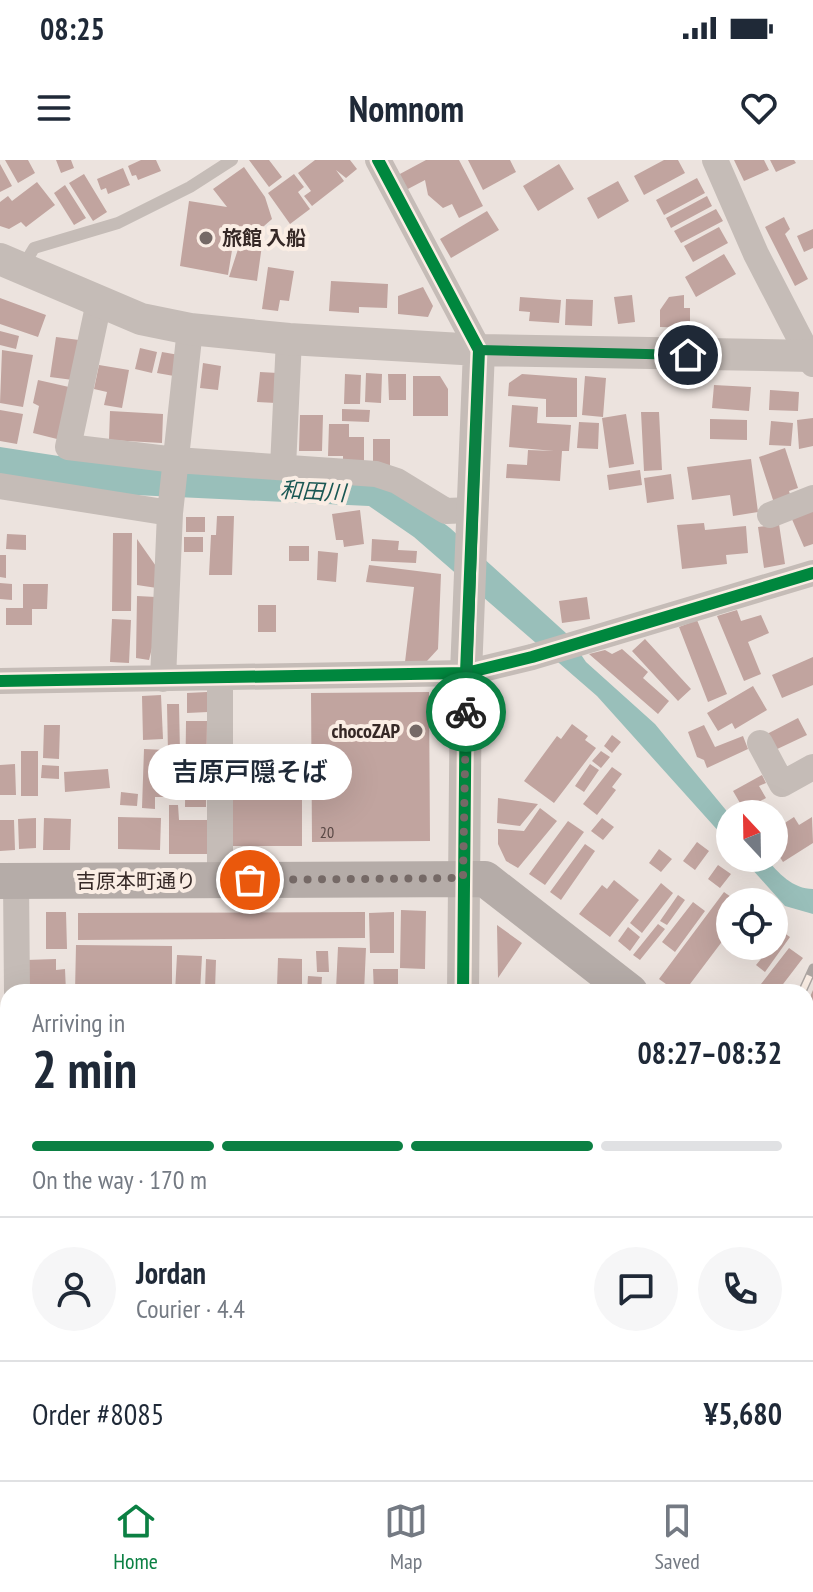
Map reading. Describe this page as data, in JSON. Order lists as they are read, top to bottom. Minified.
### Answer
{"streets":{"main road":["吉原本町通り"]},"water":["和田川"],"places":["旅館 入船","chocoZAP","吉原戸隠そば"],"house_numbers":["20"],"north":"top","page":{"status":"08:25","header":"Nomnom","bubble":"吉原戸隠そば","heading":["2 min","Arriving in","08:27–08:32"],"panel":["Jordan","Courier · 4.4","Order #8085","¥5,680"],"bar":"On the way · 170 m","tabs":["Home","Map","Saved"]}}
